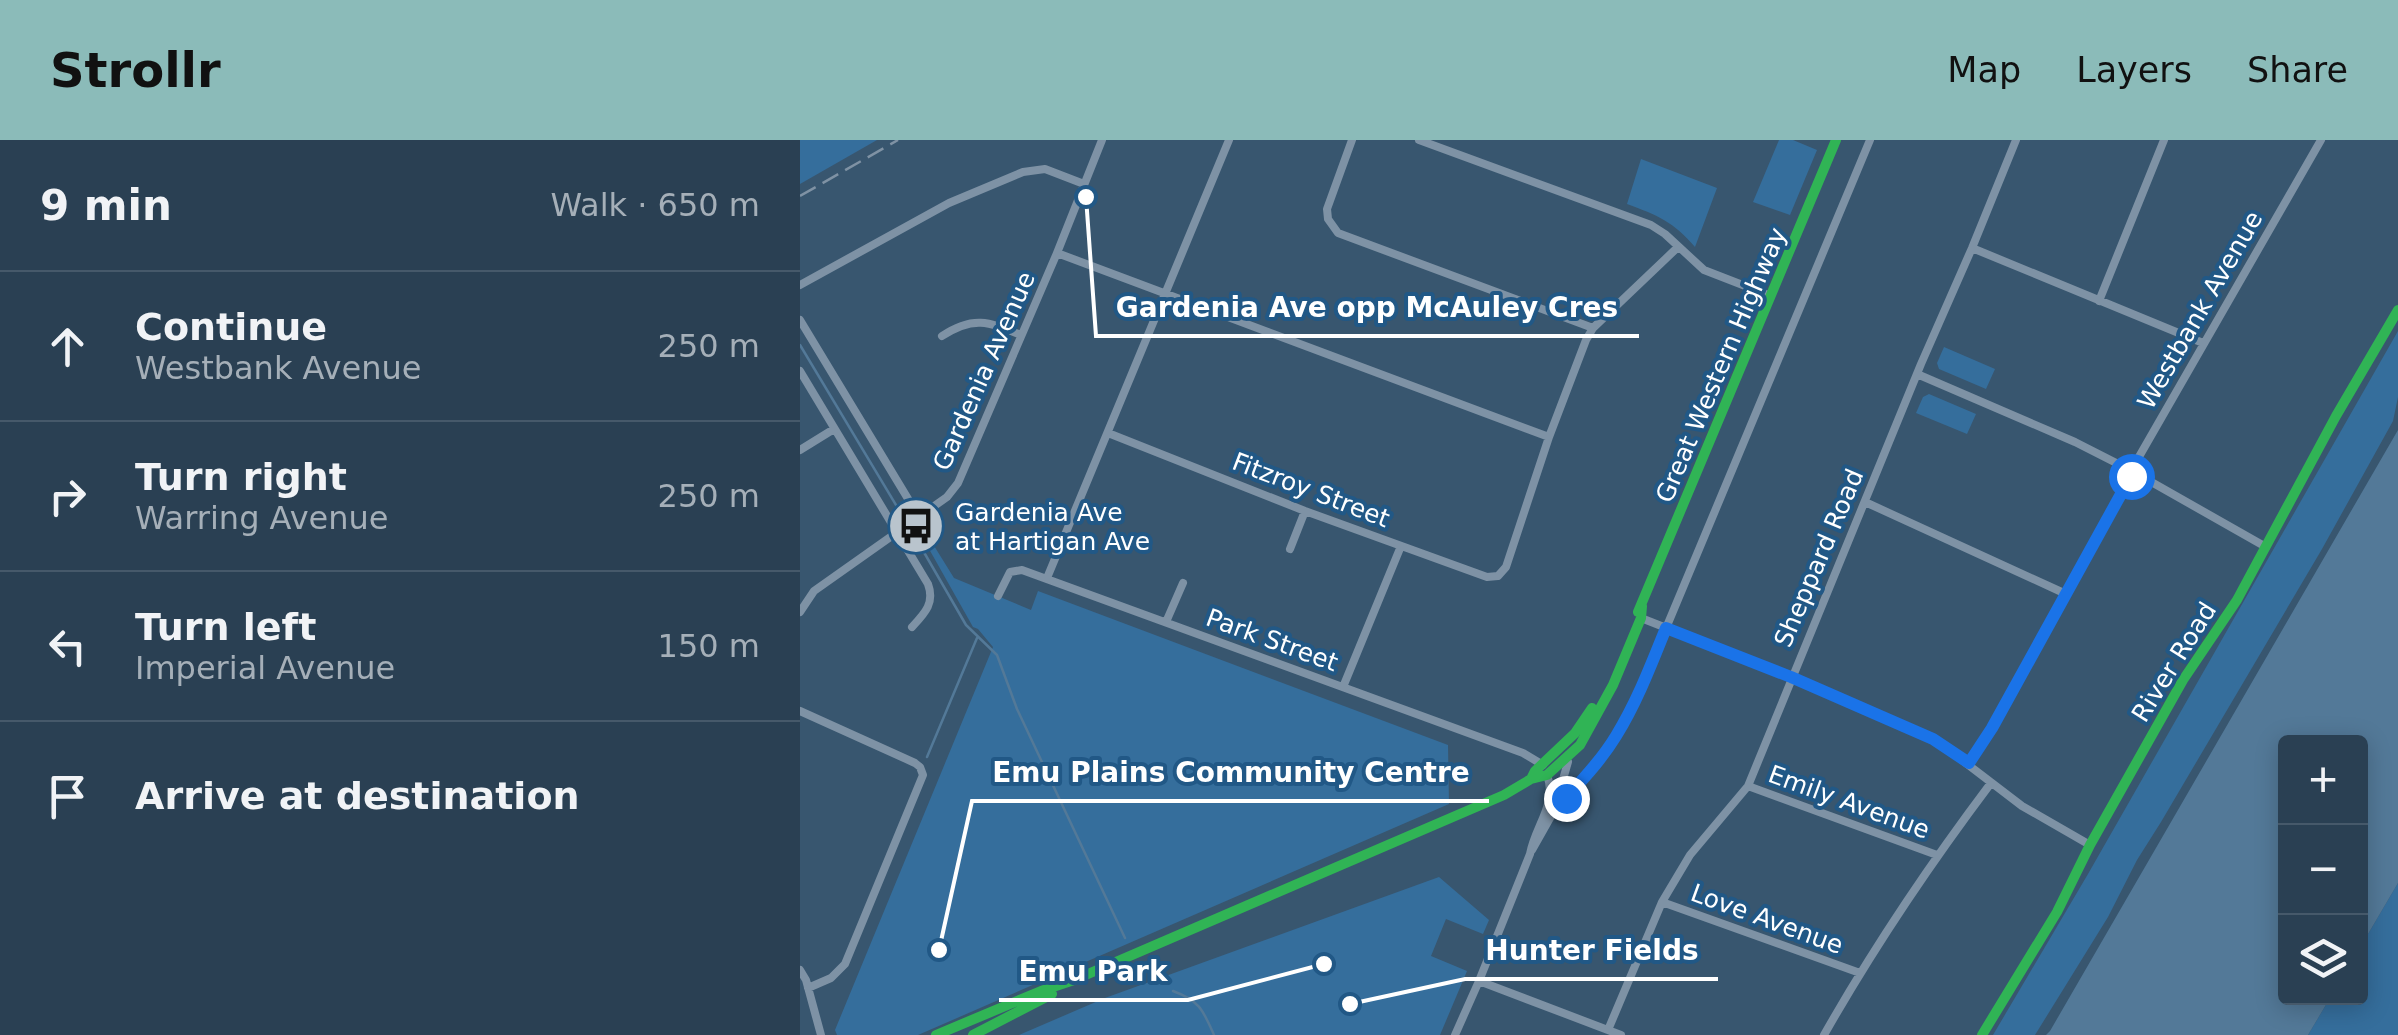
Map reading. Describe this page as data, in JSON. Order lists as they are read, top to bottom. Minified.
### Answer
{"streets":{"main road":["Great Western Highway","River Road"],"street":["Westbank Avenue","Gardenia Avenue","Fitzroy Street","Sheppard Road","Park Street","Emily Avenue","Love Avenue"]},"crossings":[["Great Western Highway","Park Street"],["Sheppard Road","Emily Avenue"],["Sheppard Road","Love Avenue"]],"places":{"other":["Gardenia Ave opp McAuley Cres","Emu Plains Community Centre","Emu Park","Hunter Fields"],"bus stop":["Gardenia Ave at Hartigan Ave"]},"page":{"header":"Strollr","nav":["Map","Layers","Share"],"heading":["9 min","Walk · 650 m"],"list":[["Continue","Westbank Avenue","250 m"],["Turn right","Warring Avenue","250 m"],["Turn left","Imperial Avenue","150 m"],"Arrive at destination"],"map_buttons":["+","−"]}}
